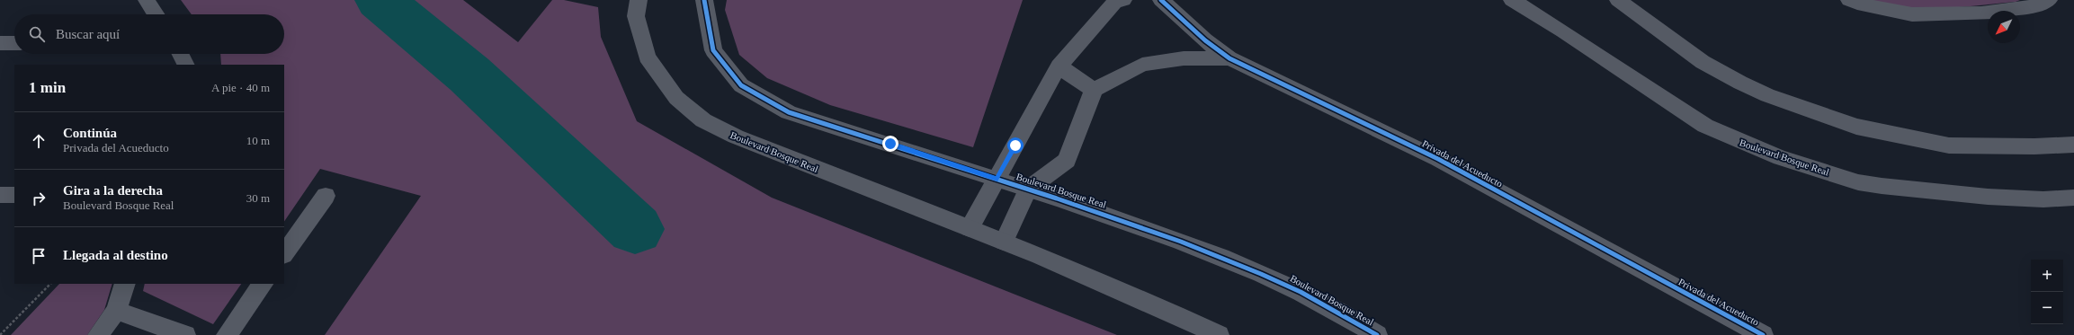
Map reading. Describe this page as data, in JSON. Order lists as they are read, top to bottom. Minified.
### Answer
{"streets":{"street":["Boulevard Bosque Real","Privada del Acueducto"]},"north":"bottom left","page":{"search":"Buscar aquí","heading":["1 min","A pie · 40 m"],"list":[["Continúa","Privada del Acueducto","10 m"],["Gira a la derecha","Boulevard Bosque Real","30 m"],"Llegada al destino"],"map_buttons":["+","−"]}}
